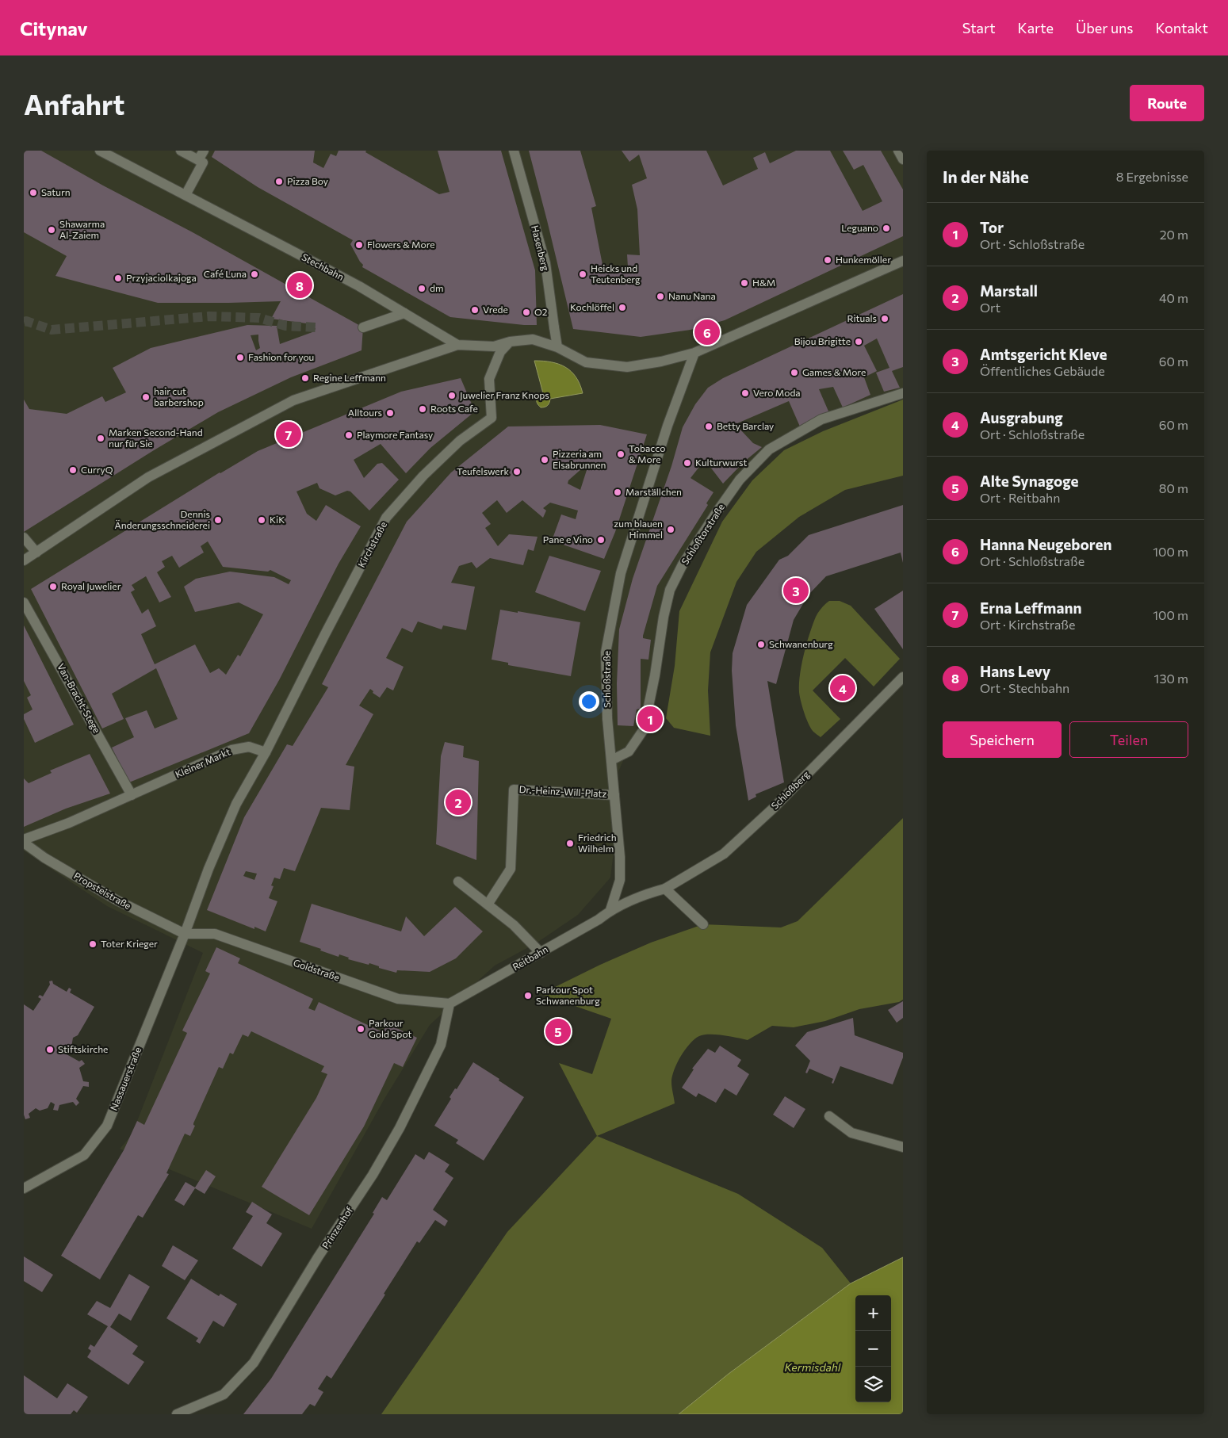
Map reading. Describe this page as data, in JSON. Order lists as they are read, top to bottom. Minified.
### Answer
{"streets":{"street":["Hasenberg","Stechbahn","Schloßtorstraße","Kirchstraße","Schloßstraße","Van-Bracht-Stege","Kleiner Markt","Schloßberg","Dr.-Heinz-Will-Platz","Propsteistraße","Reitbahn","Goldstraße","Nassauerstraße","Prinzenhof"]},"crossings":[["Schloßtorstraße","Schloßstraße"],["Kirchstraße","Kleiner Markt"],["Schloßstraße","Dr.-Heinz-Will-Platz"],["Schloßstraße","Reitbahn"],["Van-Bracht-Stege","Kleiner Markt"],["Propsteistraße","Goldstraße"],["Propsteistraße","Nassauerstraße"],["Reitbahn","Goldstraße"],["Reitbahn","Prinzenhof"],["Goldstraße","Nassauerstraße"],["Goldstraße","Prinzenhof"]],"water":["Kermisdahl"],"places":["Pizza Boy","Saturn","Leguano","Shawarma Al-Zaiem","Flowers & More","Hunkemöller","Café Luna","Heicks und Teutenberg","Przyjaciolkajoga","H&M","dm","Nanu Nana","Kochlöffel","Vrede","O2","Rituals","Bijou Brigitte","Fashion for you","Games & More","Regine Leffmann","Vero Moda","Juwelier Franz Knops","hair cut barbershop","Roots Cafe","Alltours","Betty Barclay","Playmore Fantasy","Marken Second-Hand nur für Sie","Tobacco & More","Pizzeria am Elsabrunnen","Kulturwurst","CurryQ","Teufelswerk","Marställchen","Dennis Änderungsschneiderei","KiK","zum blauen Himmel","Pane e Vino","Royal Juwelier","Schwanenburg","Friedrich Wilhelm","Toter Krieger","Parkour Spot Schwanenburg","Parkour Gold Spot","Stiftskirche"],"page":{"header":"Citynav","nav":["Start","Karte","Über uns","Kontakt"],"buttons":["Route",["Speichern","Teilen"]],"title":"Anfahrt","heading":["In der Nähe","8 Ergebnisse"],"list":[{"mark":"1","name":"Tor","note":"Ort · Schloßstraße","value":"20 m"},{"mark":"2","name":"Marstall","note":"Ort","value":"40 m"},{"mark":"3","name":"Amtsgericht Kleve","note":"Öffentliches Gebäude","value":"60 m"},{"mark":"4","name":"Ausgrabung","note":"Ort · Schloßstraße","value":"60 m"},{"mark":"5","name":"Alte Synagoge","note":"Ort · Reitbahn","value":"80 m"},{"mark":"6","name":"Hanna Neugeboren","note":"Ort · Schloßstraße","value":"100 m"},{"mark":"7","name":"Erna Leffmann","note":"Ort · Kirchstraße","value":"100 m"},{"mark":"8","name":"Hans Levy","note":"Ort · Stechbahn","value":"130 m"}],"pins":["8","6","7","3","4","1","2","5"],"map_buttons":["+","−"]}}
